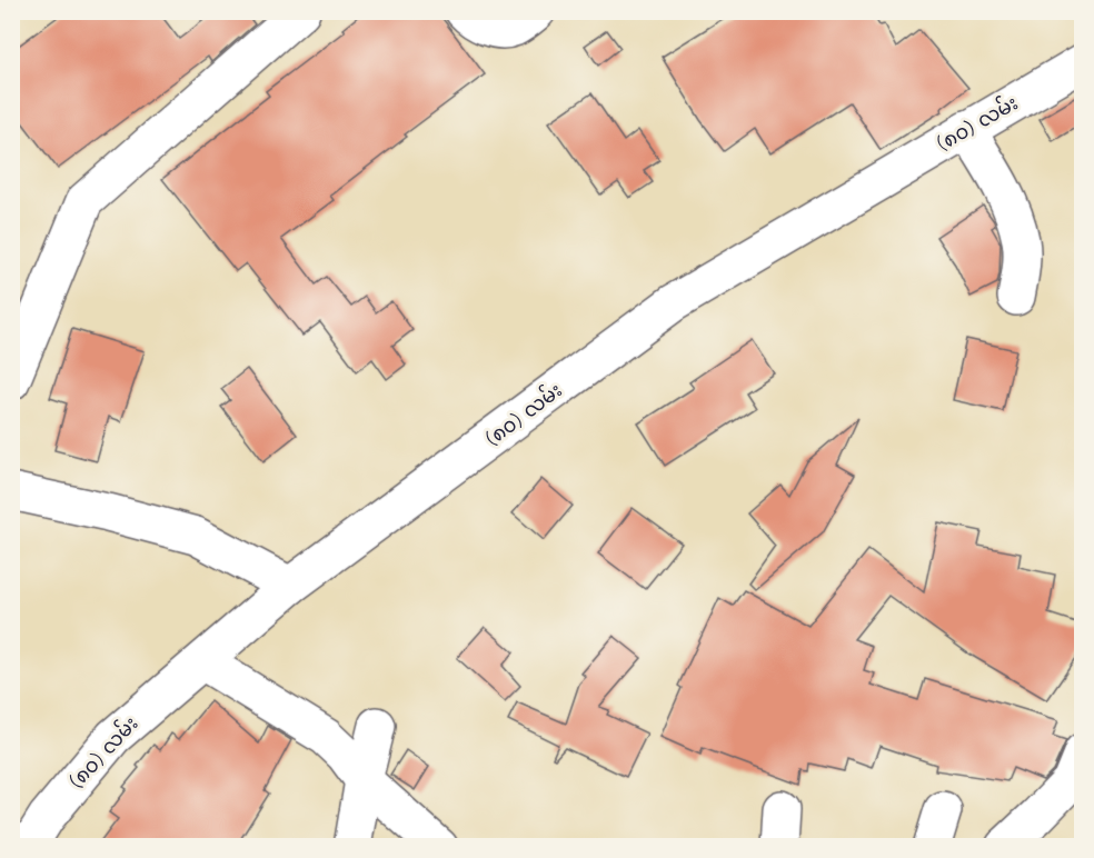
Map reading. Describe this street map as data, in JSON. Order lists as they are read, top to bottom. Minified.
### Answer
{"streets":{"street":["(၈၀) လမ်း"]}}
